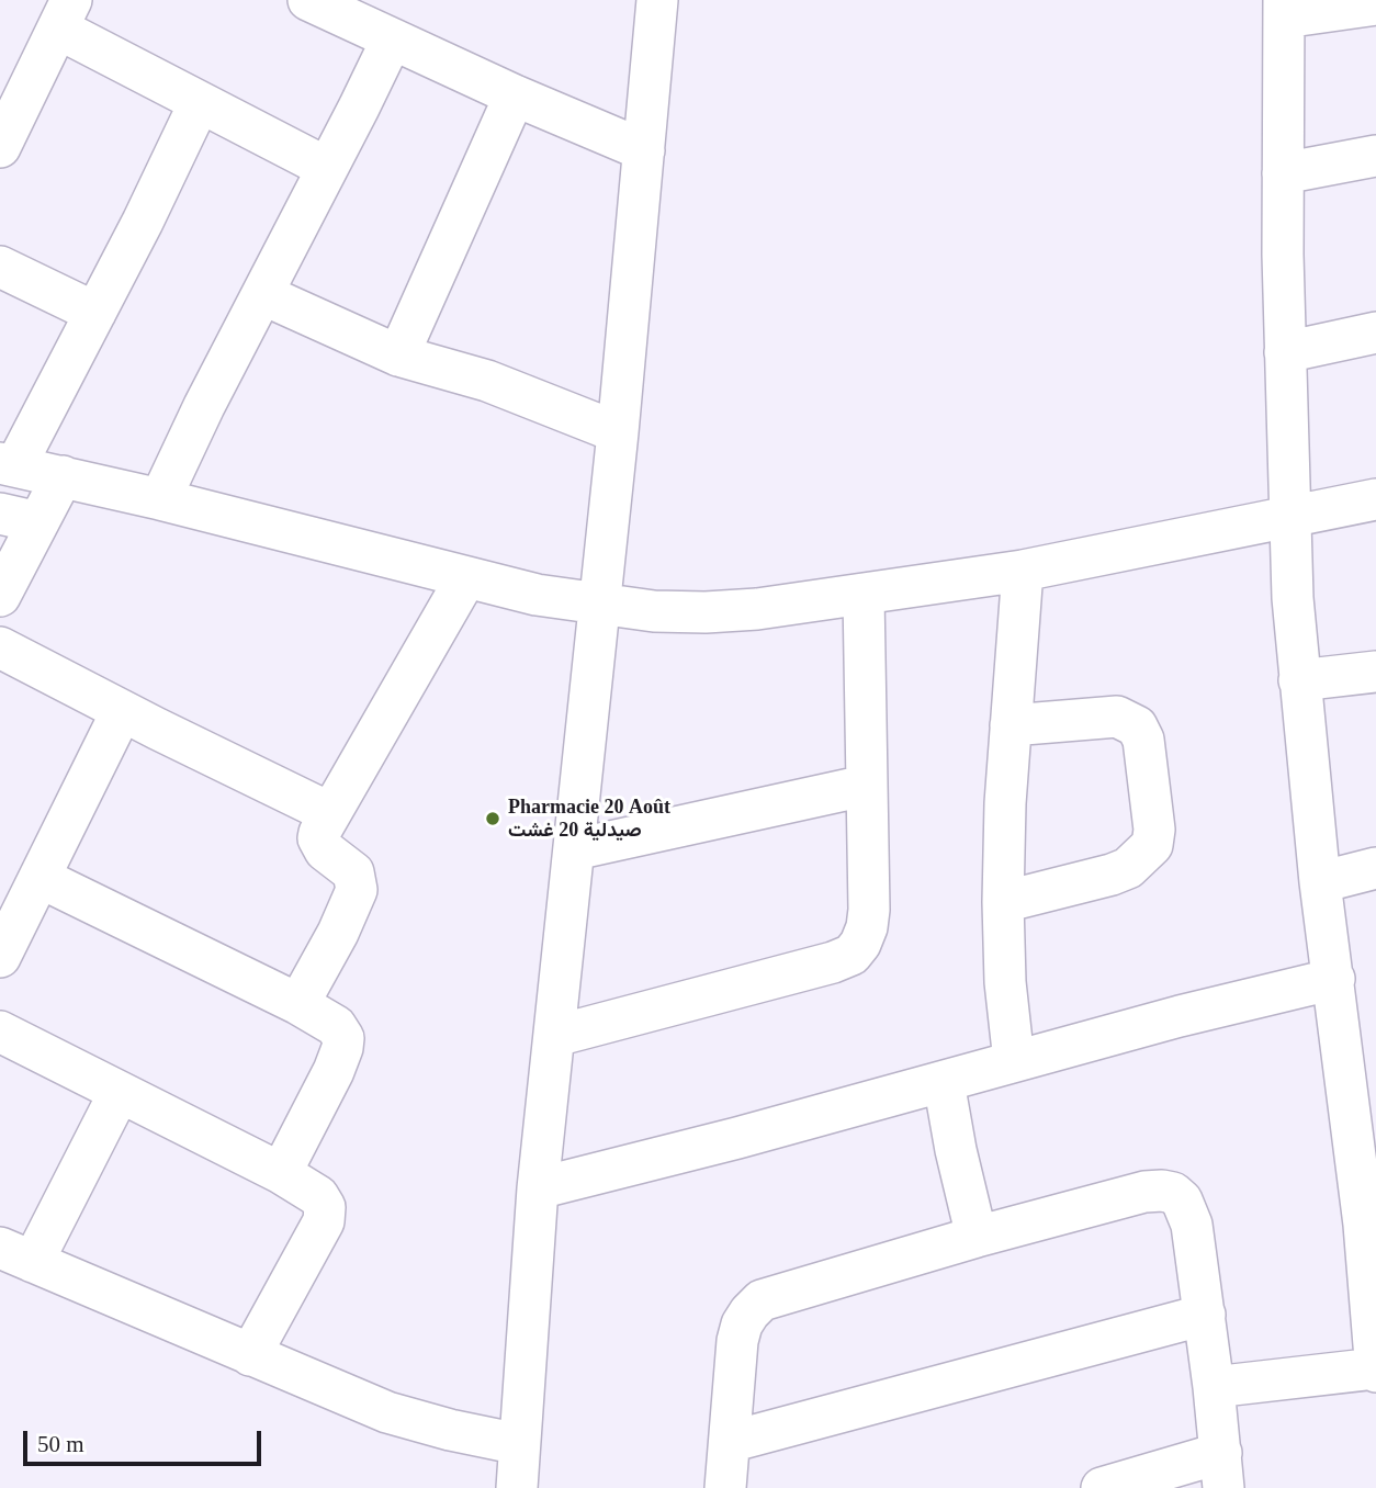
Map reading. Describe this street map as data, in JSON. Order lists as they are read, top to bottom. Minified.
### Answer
{"places":["Pharmacie 20 Août صيدلية 20 غشت"],"scale_bar":"50 m"}
